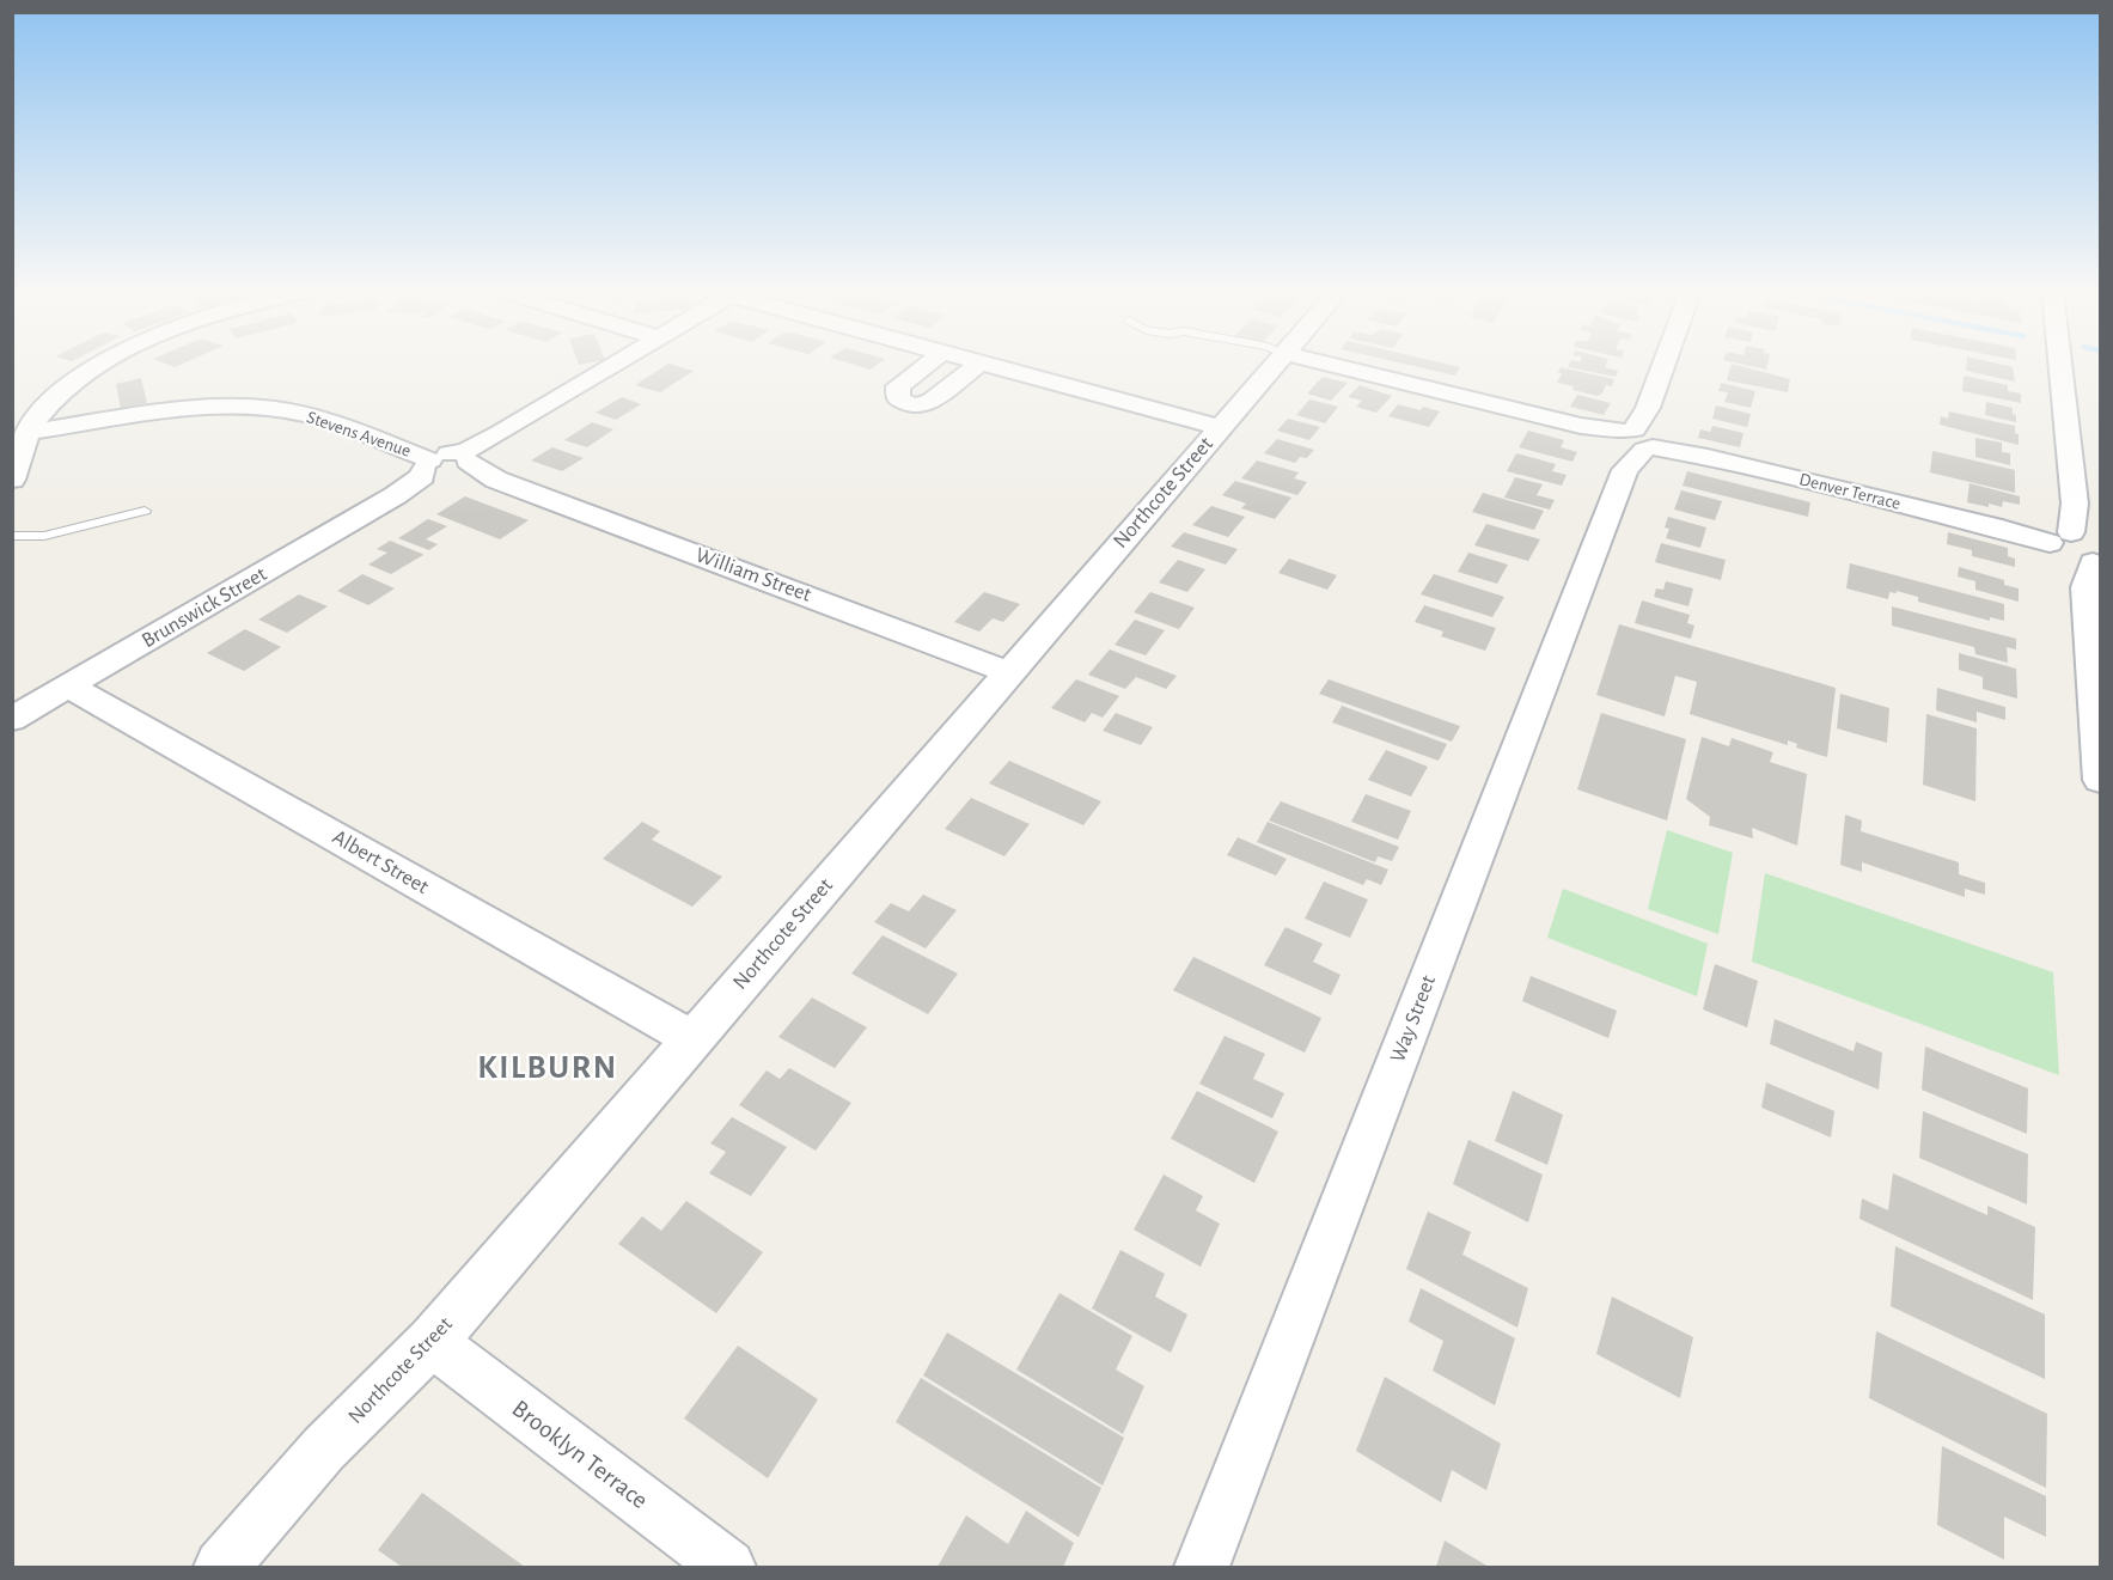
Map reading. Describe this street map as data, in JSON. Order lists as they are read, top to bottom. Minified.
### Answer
{"streets":{"street":["Stevens Avenue","Denver Terrace","Northcote Street","William Street","Brunswick Street","Albert Street","Way Street","Brooklyn Terrace"]},"crossings":[["Stevens Avenue","William Street"],["Stevens Avenue","Brunswick Street"],["Denver Terrace","Way Street"],["Northcote Street","William Street"],["Northcote Street","Albert Street"],["Northcote Street","Brooklyn Terrace"],["William Street","Brunswick Street"],["Brunswick Street","Albert Street"]],"districts":["KILBURN"]}
